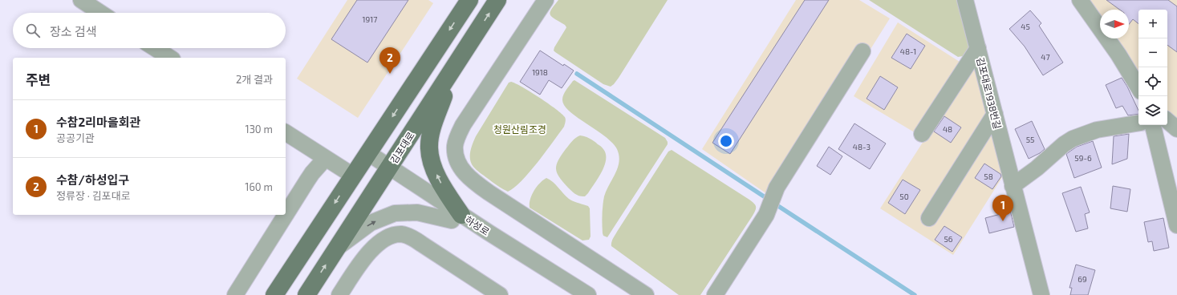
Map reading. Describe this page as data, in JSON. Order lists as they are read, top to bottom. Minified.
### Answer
{"streets":{"main road":["김포대로"],"street":["김포대로1938번길","하성로"]},"crossings":[["김포대로","하성로"]],"parks":["청원산림조경"],"house_numbers":["1917","45","48-1","47","1918","48","55","48-3","59-6","58","50","56","69"],"north":"right","page":{"map_buttons":["+","−"],"search":"장소 검색","pins":["2","1"],"heading":["주변","2개 결과"],"list":[{"mark":"1","name":"수참2리마을회관","note":"공공기관","value":"130 m"},{"mark":"2","name":"수참/하성입구","note":"정류장 · 김포대로","value":"160 m"}]}}
